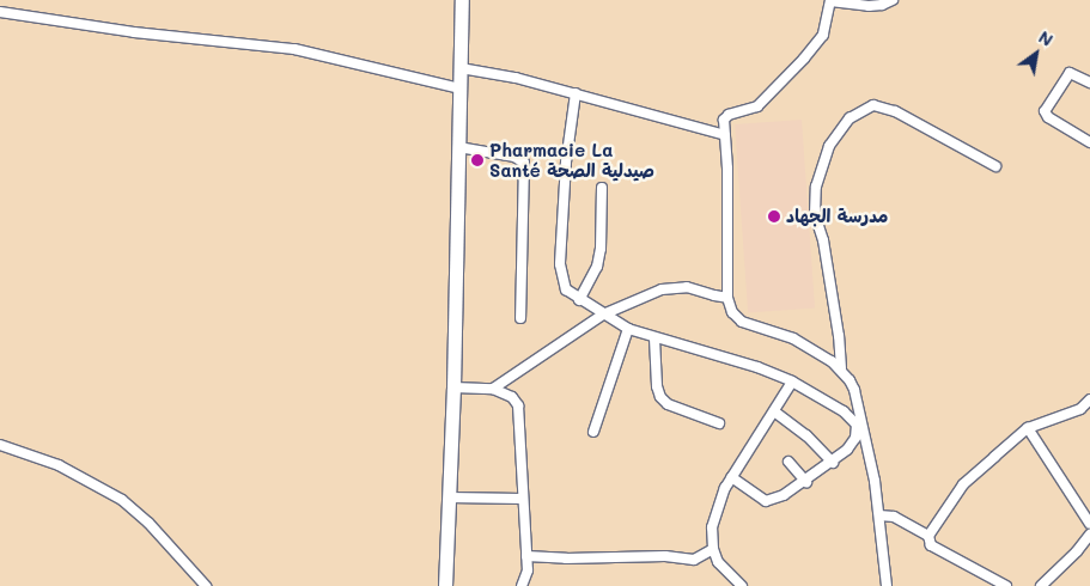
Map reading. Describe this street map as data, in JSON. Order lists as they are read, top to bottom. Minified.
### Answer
{"places":["Pharmacie La Santé صيدلية الصحة","مدرسة الجهاد"],"north":"top right"}
